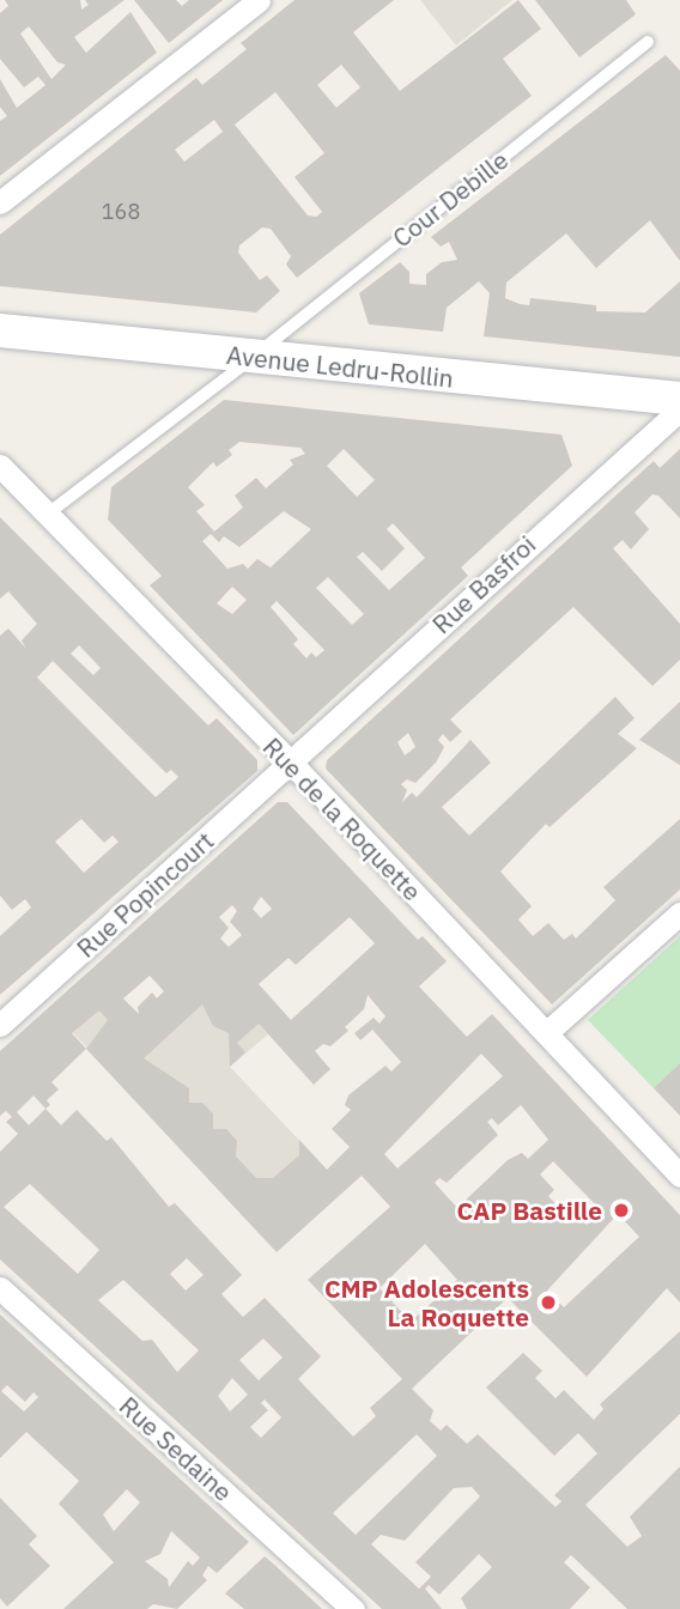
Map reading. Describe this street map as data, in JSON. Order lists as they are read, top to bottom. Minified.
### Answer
{"streets":{"main road":["Avenue Ledru-Rollin"],"street":["Rue Basfroi","Rue de la Roquette","Rue Popincourt","Rue Sedaine"],"lane":["Cour Debille"]},"crossings":[["Cour Debille","Avenue Ledru-Rollin"],["Cour Debille","Rue de la Roquette"],["Rue Basfroi","Rue de la Roquette"],["Rue Basfroi","Rue Popincourt"],["Rue de la Roquette","Rue Popincourt"]],"places":["CAP Bastille","CMP Adolescents La Roquette"],"house_numbers":["168"]}
